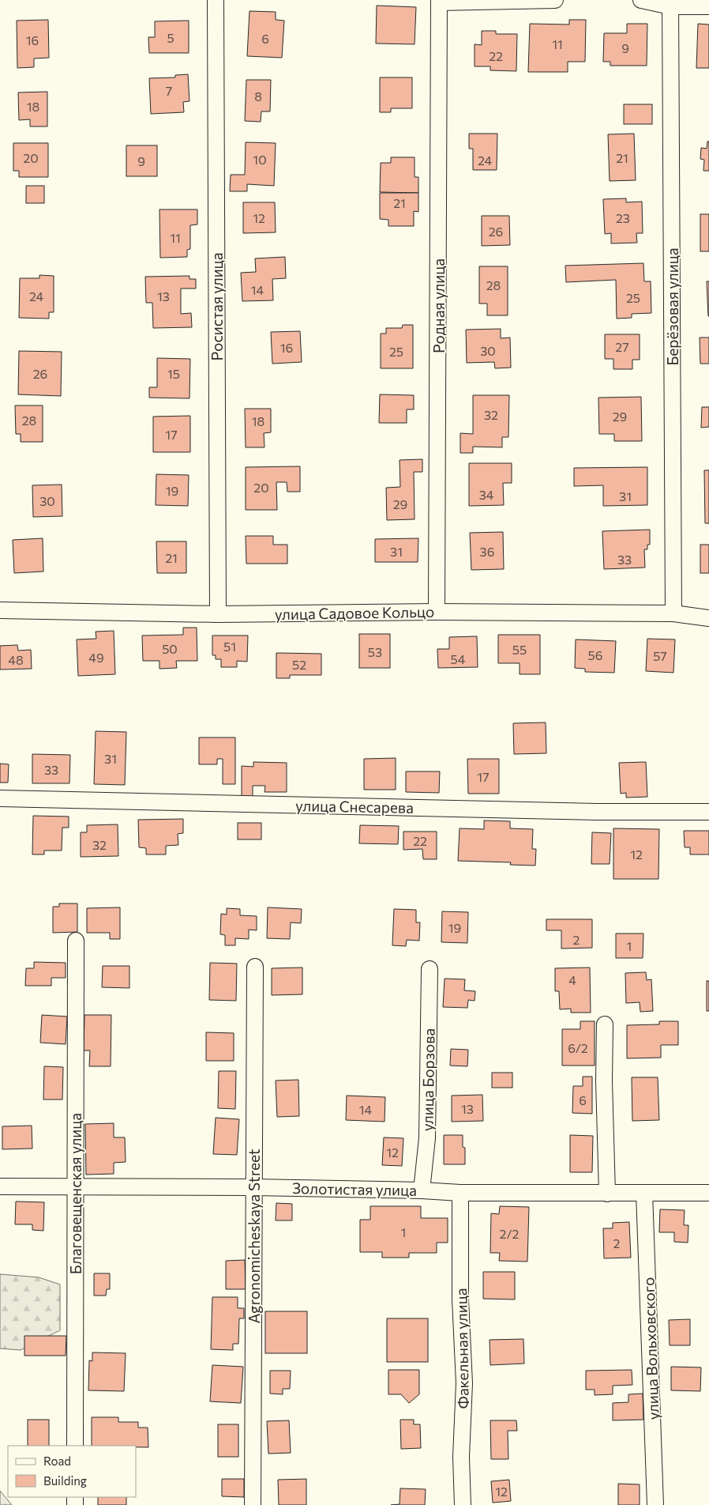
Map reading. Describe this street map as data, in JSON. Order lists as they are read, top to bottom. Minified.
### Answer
{"streets":{"street":["Родная улица","Росистая улица","Берёзовая улица","улица Садовое Кольцо","улица Снесарева","улица Борзова","Золотистая улица","Благовещенская улица","Agronomicheskaya Street","Факельная улица","улица Вольховского"]},"crossings":[["Родная улица","улица Садовое Кольцо"],["Росистая улица","улица Садовое Кольцо"],["Берёзовая улица","улица Садовое Кольцо"],["улица Борзова","Золотистая улица"],["Золотистая улица","Благовещенская улица"],["Золотистая улица","Agronomicheskaya Street"],["Золотистая улица","Факельная улица"],["Золотистая улица","улица Вольховского"]],"house_numbers":["5","6","16","11","9","22","7","8","18","20","21","10","24","9","21","12","23","26","11","28","14","24","13","25","27","16","30","25","26","15","32","29","28","18","17","20","19","34","31","30","29","31","36","21","33","51","50","55","53","56","57","49","54","48","52","31","33","17","22","32","12","19","2","1","4","6/2","6","13","14","12","1","2/2","2","12"],"legend":["Road","Building"]}
